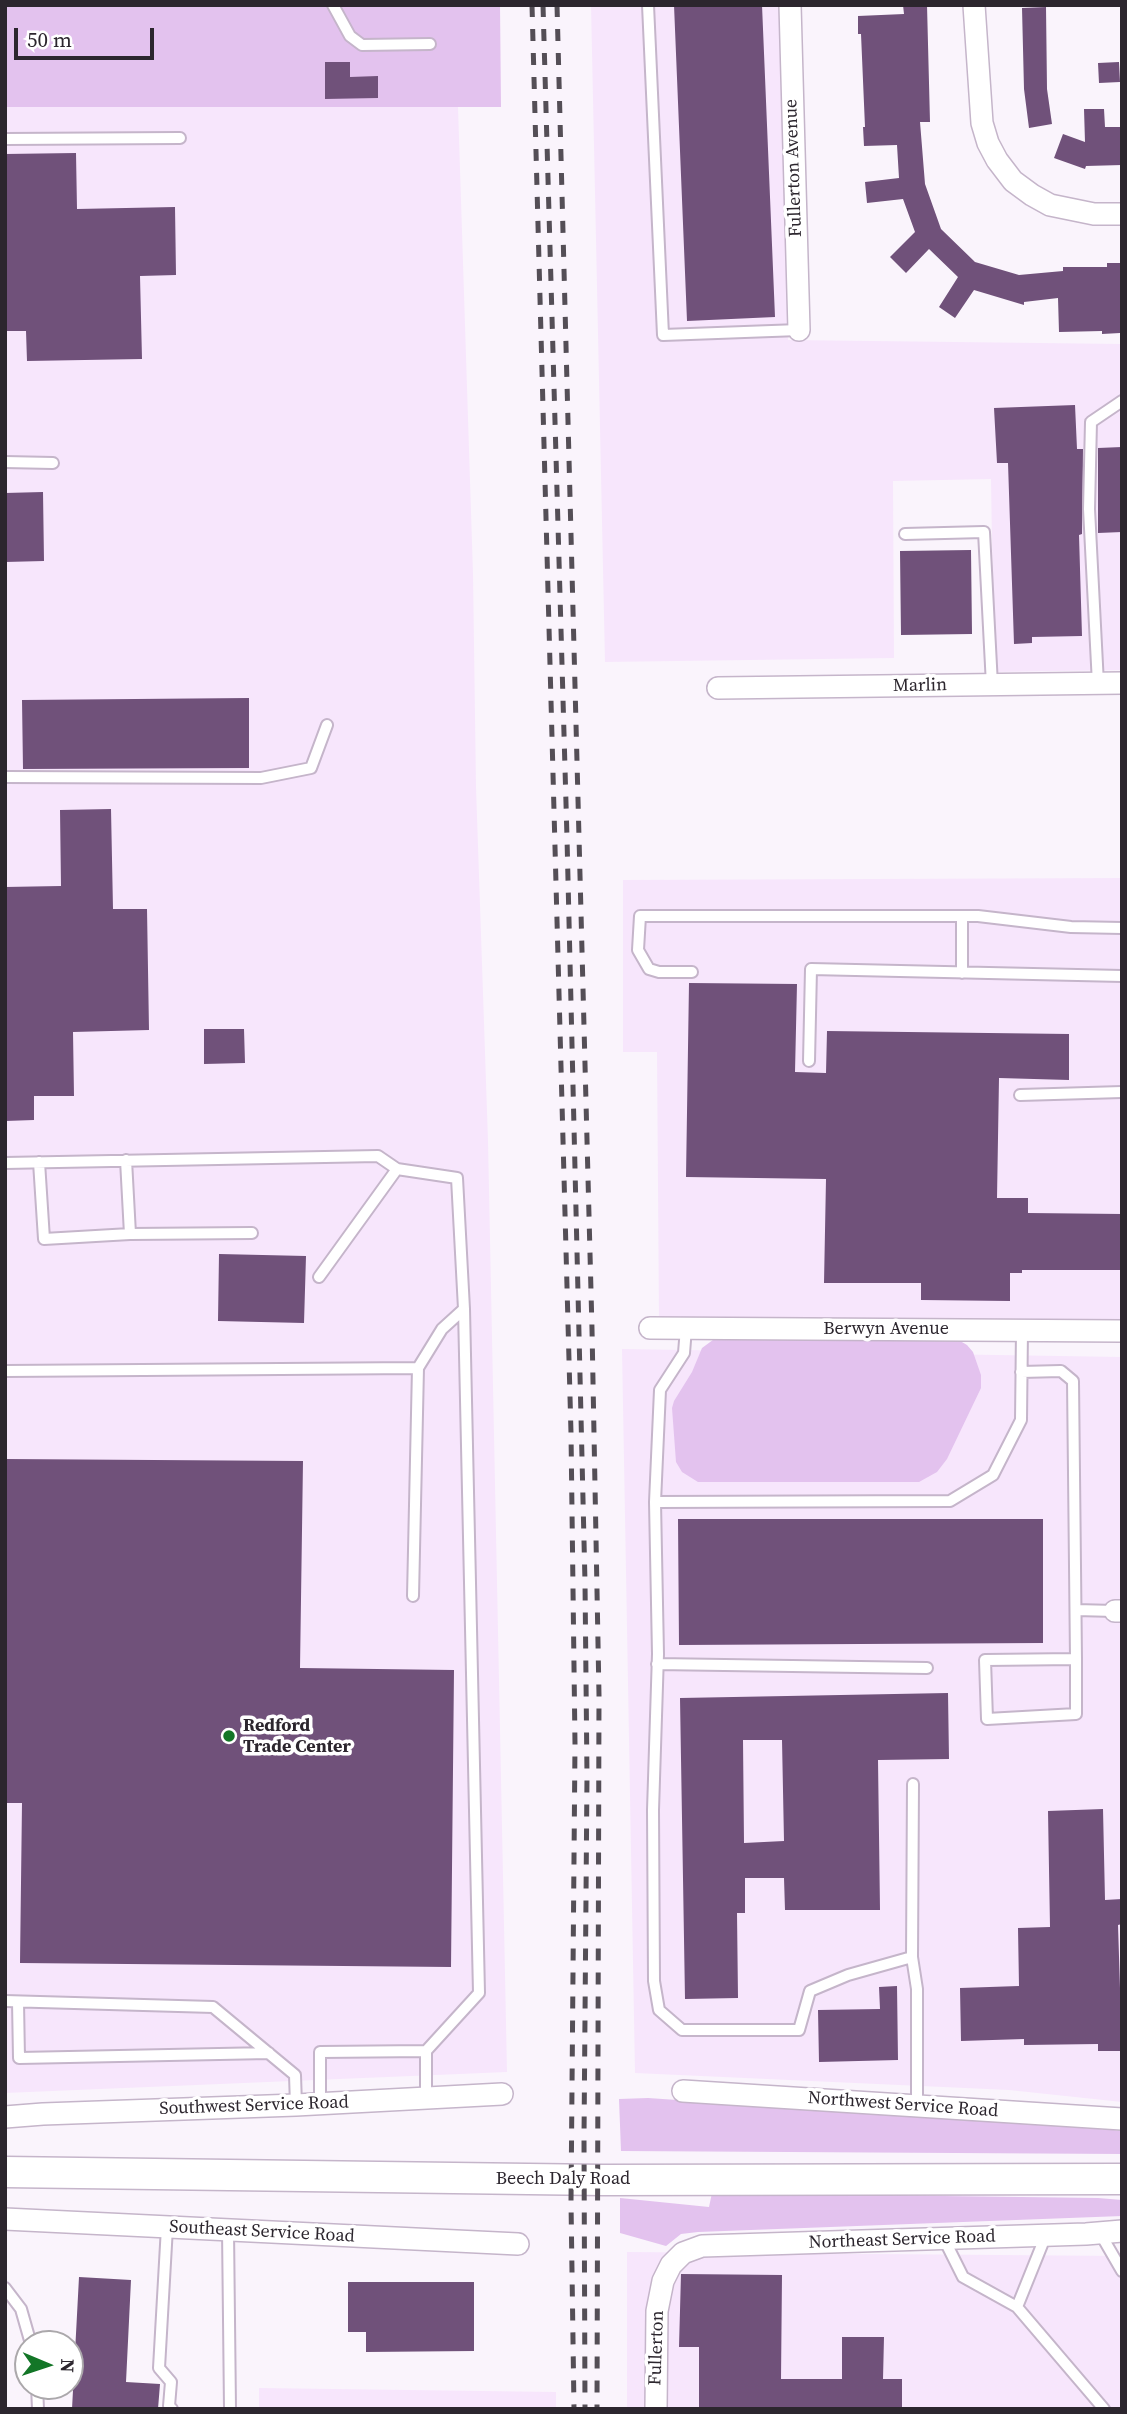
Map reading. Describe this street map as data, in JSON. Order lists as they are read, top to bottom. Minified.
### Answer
{"streets":{"main road":["Beech Daly Road"],"street":["Fullerton Avenue","Marlin","Berwyn Avenue","Northwest Service Road","Southwest Service Road","Southeast Service Road","Northeast Service Road","Fullerton"]},"crossings":[["Northeast Service Road","Fullerton"]],"places":["Redford Trade Center"],"scale_bar":"50 m","north":"right"}
